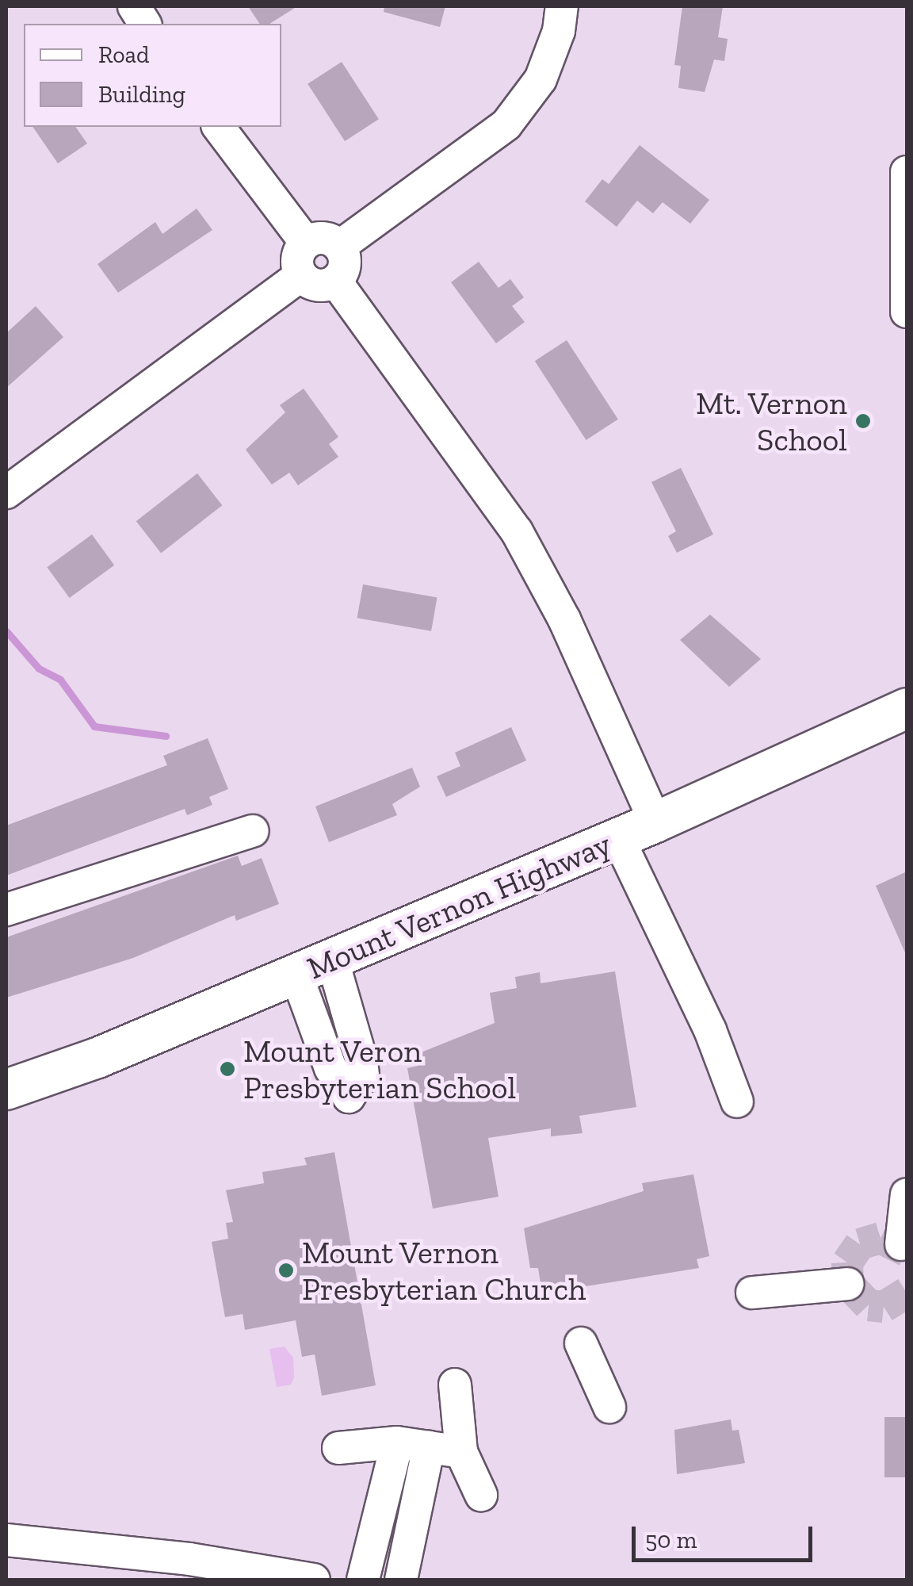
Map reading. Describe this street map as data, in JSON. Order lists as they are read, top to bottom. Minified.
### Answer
{"streets":{"main road":["Mount Vernon Highway"]},"places":["Mt. Vernon School","Mount Veron Presbyterian School","Mount Vernon Presbyterian Church"],"legend":["Road","Building"],"scale_bar":"50 m"}
